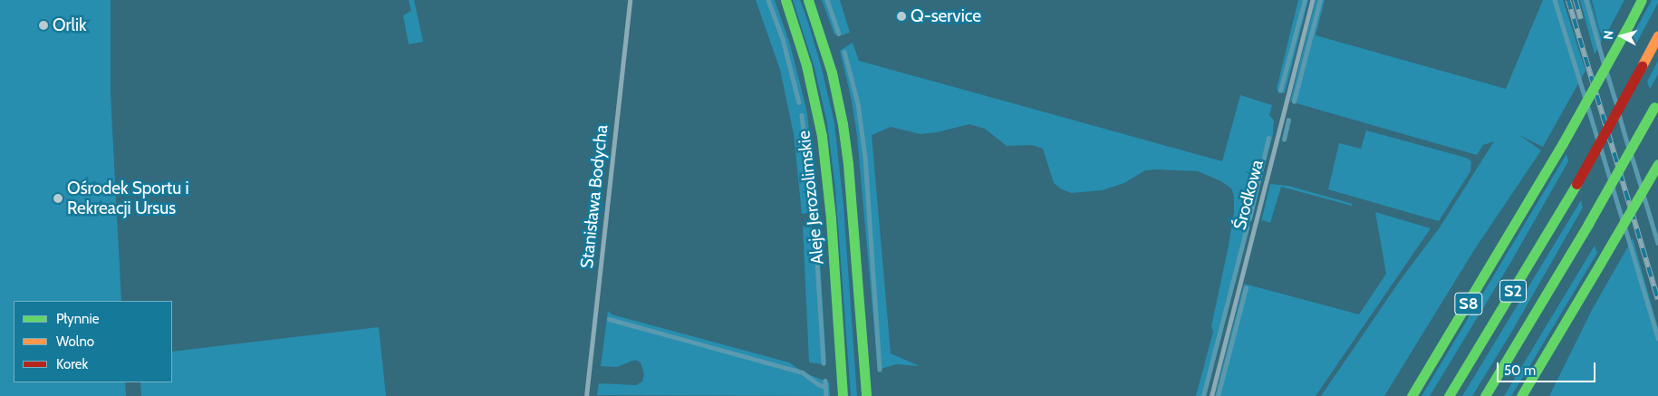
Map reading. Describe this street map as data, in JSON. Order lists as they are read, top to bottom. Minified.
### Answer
{"streets":{"main road":["Aleje Jerozolimskie","S2","S8"],"street":["Środkowa","Stanisława Bodycha"]},"places":["Q-service","Orlik","Ośrodek Sportu i Rekreacji Ursus"],"legend":["Płynnie","Wolno","Korek"],"scale_bar":"50 m","north":"left"}
